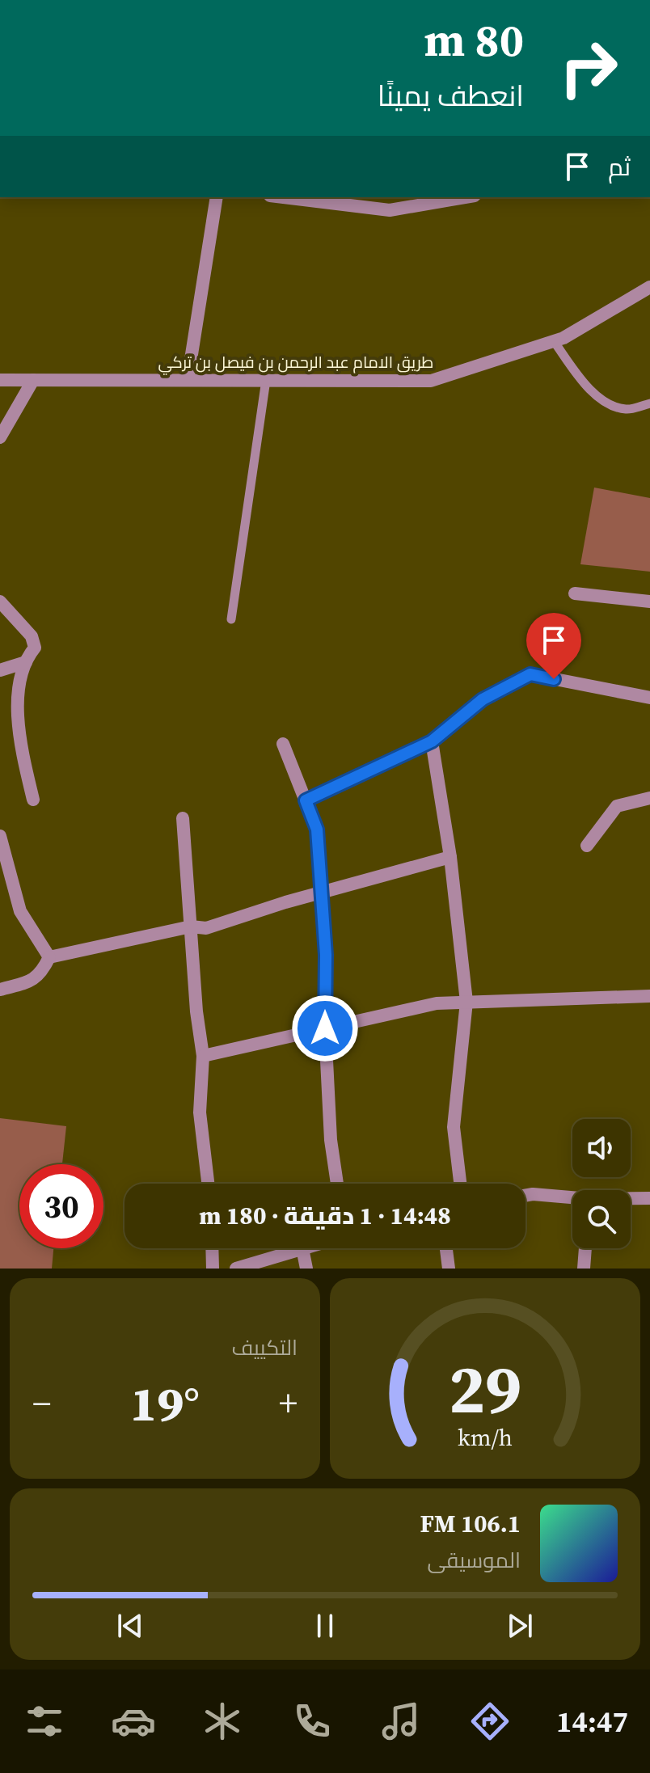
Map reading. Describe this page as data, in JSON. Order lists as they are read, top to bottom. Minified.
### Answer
{"streets":{"street":["طريق الامام عبد الرحمن بن فيصل بن تركي"]},"page":{"turn":["80 m","انعطف يمينًا"],"then":"ثم","limit":"30","trip":"14:48 · 1 دقيقة · 180 m","tile":"التكييف","heat":["−","19°","+"],"song":["106.1 FM","الموسيقى"],"tabs":"14:47","gauge":["29","km/h"]}}
